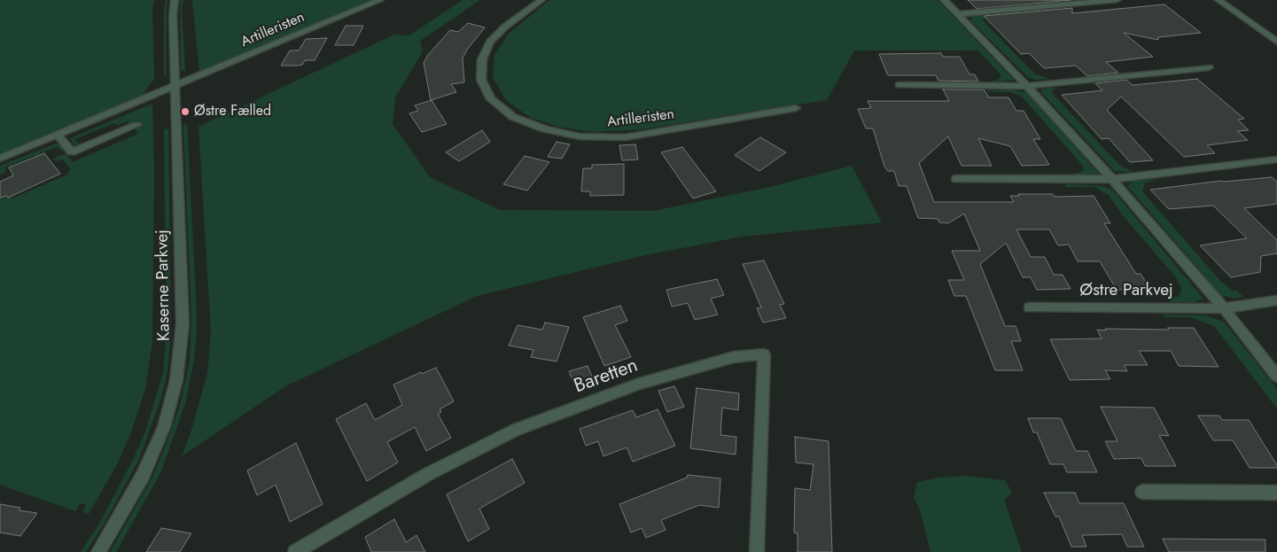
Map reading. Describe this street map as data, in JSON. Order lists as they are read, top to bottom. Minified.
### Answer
{"streets":{"street":["Artilleristen","Kaserne Parkvej","Østre Parkvej","Baretten"]},"crossings":[["Artilleristen","Kaserne Parkvej"]],"places":["Østre Fælled"]}
